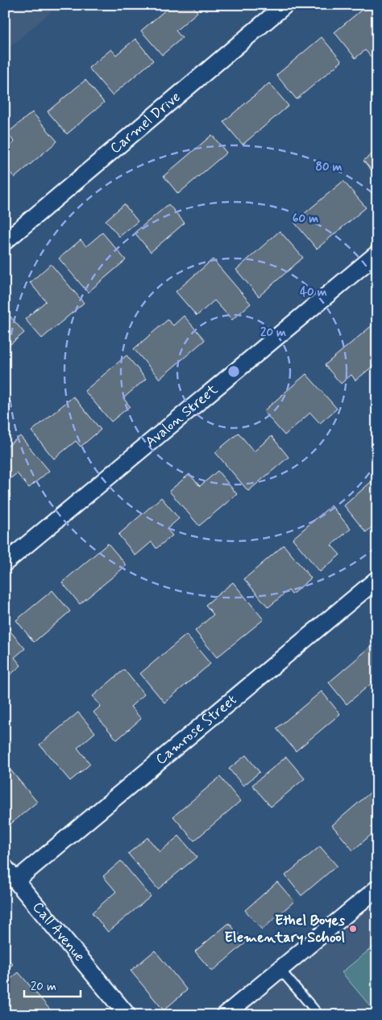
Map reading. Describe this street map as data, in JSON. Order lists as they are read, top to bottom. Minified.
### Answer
{"streets":{"street":["Carmel Drive","Avalon Street","Camrose Street","Call Avenue"]},"crossings":[["Camrose Street","Call Avenue"]],"places":["Ethel Boyes Elementary School"],"scale_bar":"20 m","rings":["80 m","60 m","40 m","20 m"]}
